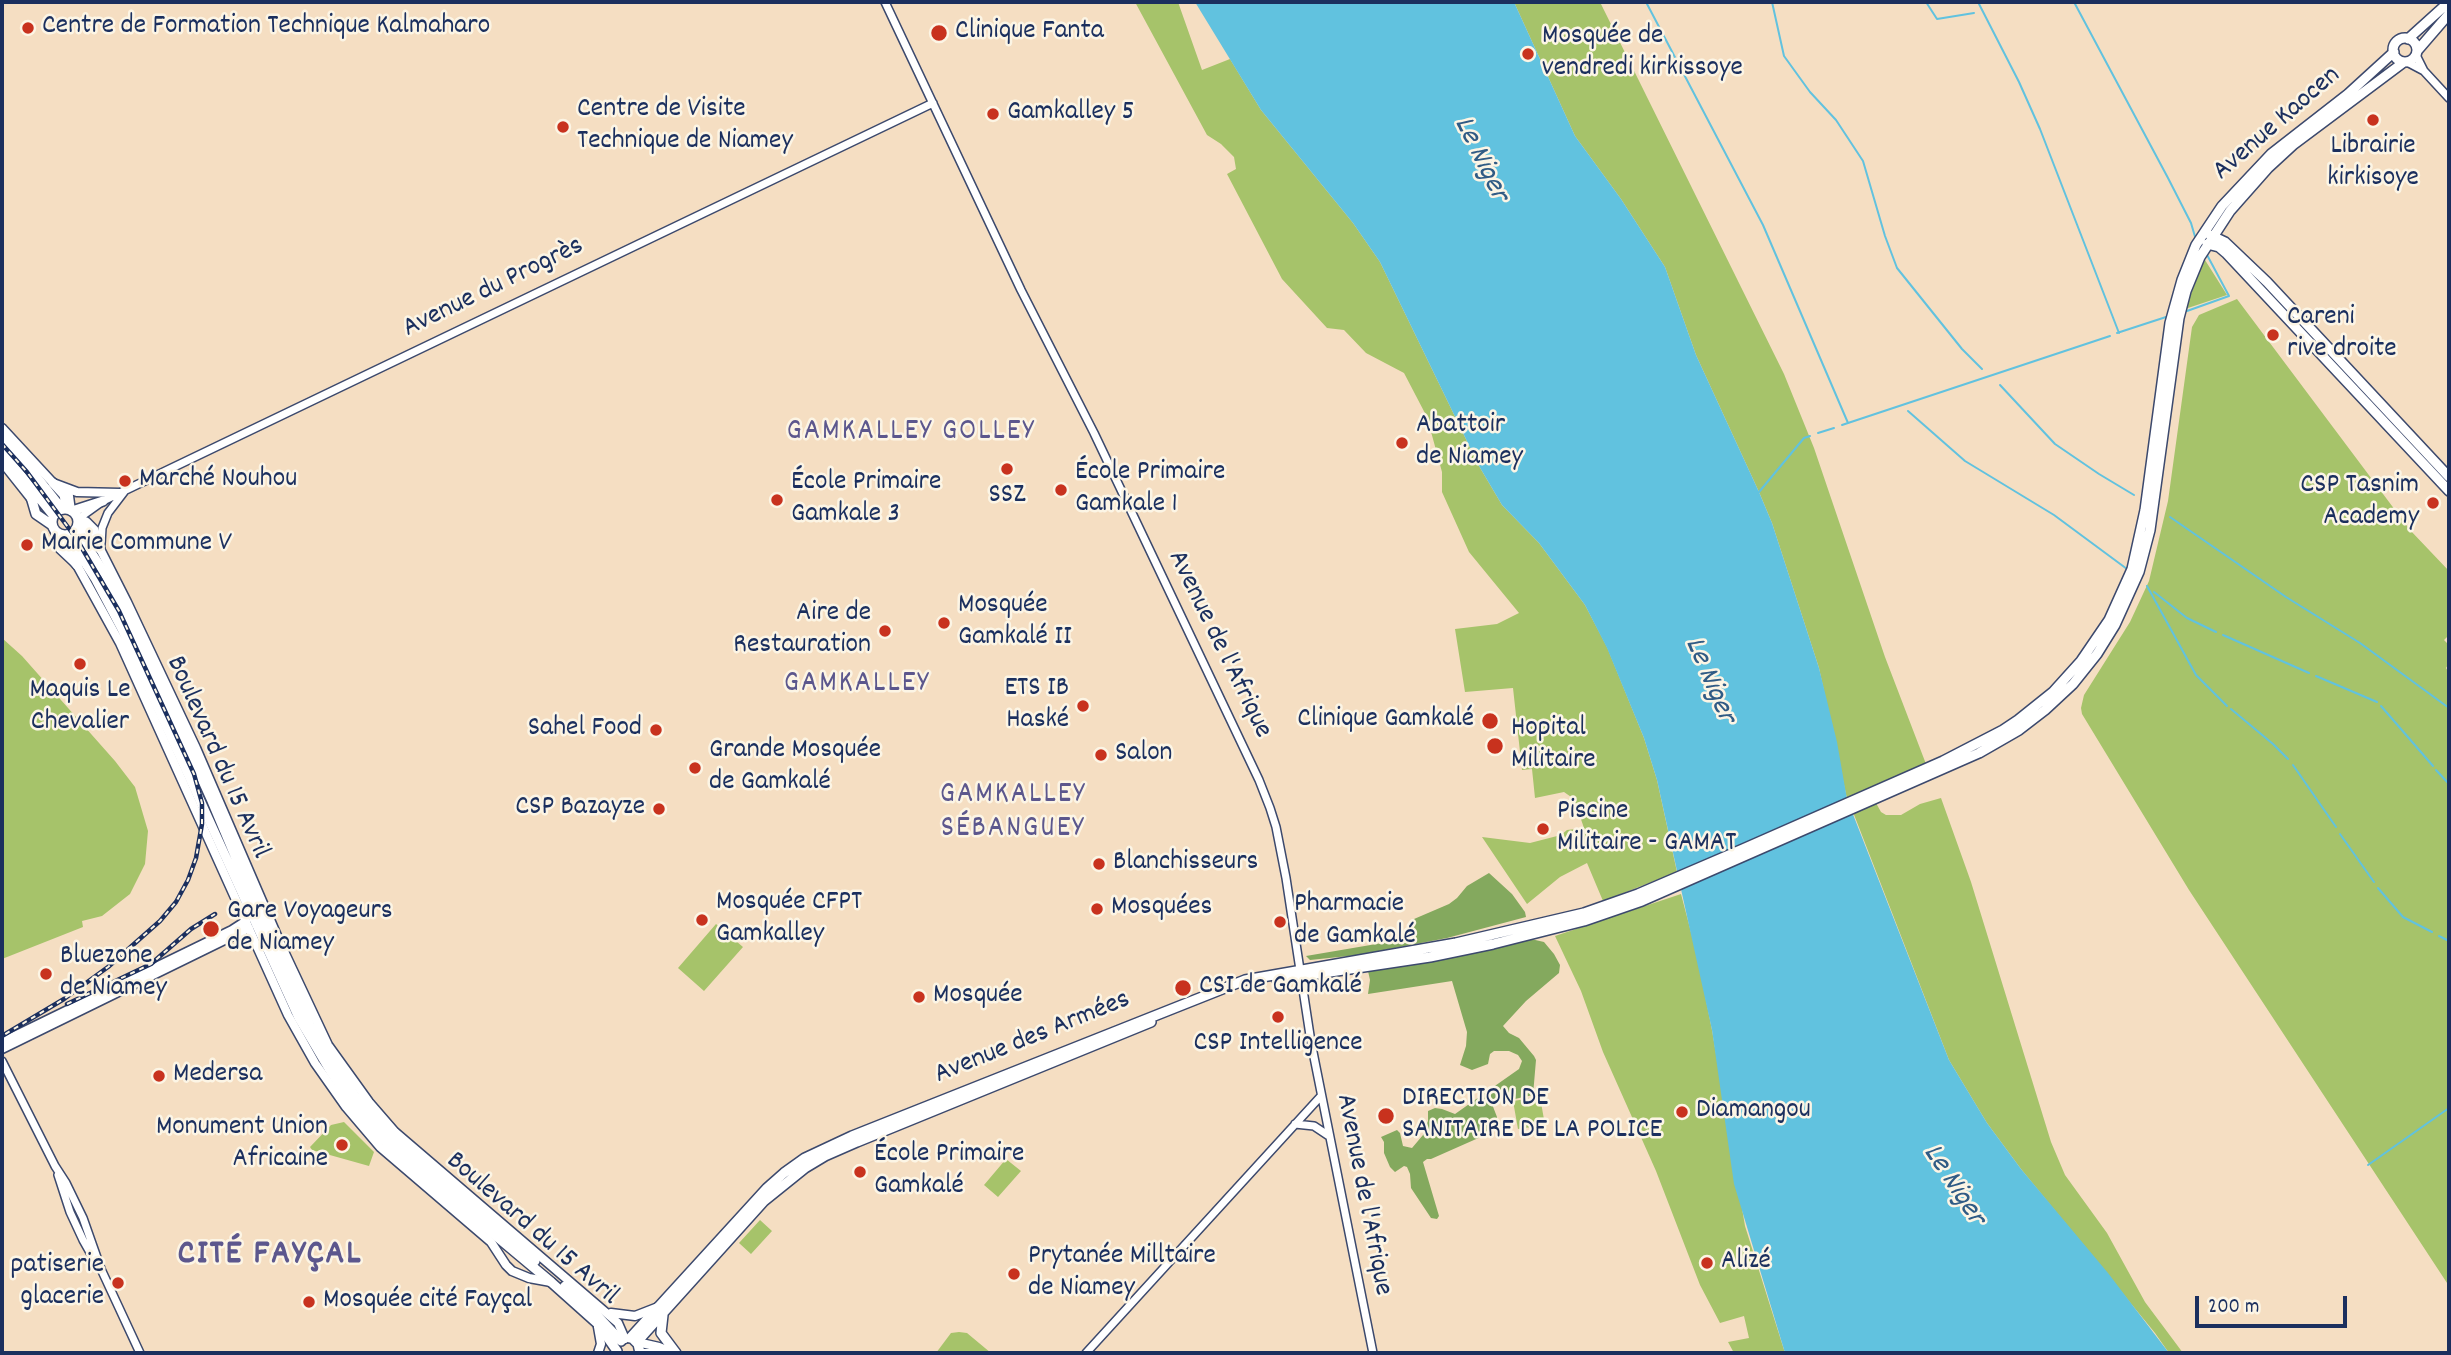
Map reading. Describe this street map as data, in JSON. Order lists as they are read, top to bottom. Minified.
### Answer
{"streets":{"highway":["Avenue Kaocen","Boulevard du 15 Avril","Avenue des Armées"],"main road":["Avenue du Progrès","Avenue de l'Afrique"]},"crossings":[["Avenue Kaocen","Avenue des Armées"],["Avenue du Progrès","Avenue de l'Afrique"],["Avenue de l'Afrique","Avenue des Armées"],["Boulevard du 15 Avril","Avenue des Armées"]],"districts":["GAMKALLEY GOLLEY","GAMKALLEY","GAMKALLEY SÉBANGUEY","CITÉ FAYÇAL"],"water":["Le Niger"],"places":["Centre de Formation Technique Kalmaharo","Clinique Fanta","Mosquée de vendredi kirkissoye","Gamkalley 5","Librairie kirkisoye","Centre de Visite Technique de Niamey","Careni rive droite","Abattoir de Niamey","SSZ","Marché Nouhou","École Primaire Gamkale 1","École Primaire Gamkale 3","CSP Tasnim Academy","Mairie Commune V","Mosquée Gamkalé II","Aire de Restauration","Maquis Le Chevalier","ETS IB Haské","Clinique Gamkalé","Sahel Food","Hopital Militaire","Salon","Grande Mosquée de Gamkalé","CSP Bazayze","Piscine Militaire - GAMAT","Blanchisseurs","Mosquées","Mosquée CFPT Gamkalley","Pharmacie de Gamkalé","Gare Voyageurs de Niamey","Bluezone de Niamey","CSI de Gamkalé","Mosquée","CSP Intelligence","Medersa","Diamangou","DIRECTION DE SANITAIRE DE LA POLICE","Monument Union Africaine","École Primaire Gamkalé","Alizé","Prytanée Milltaire de Niamey","patiserie glacerie","Mosquée cité Fayçal"],"scale_bar":"200 m"}
